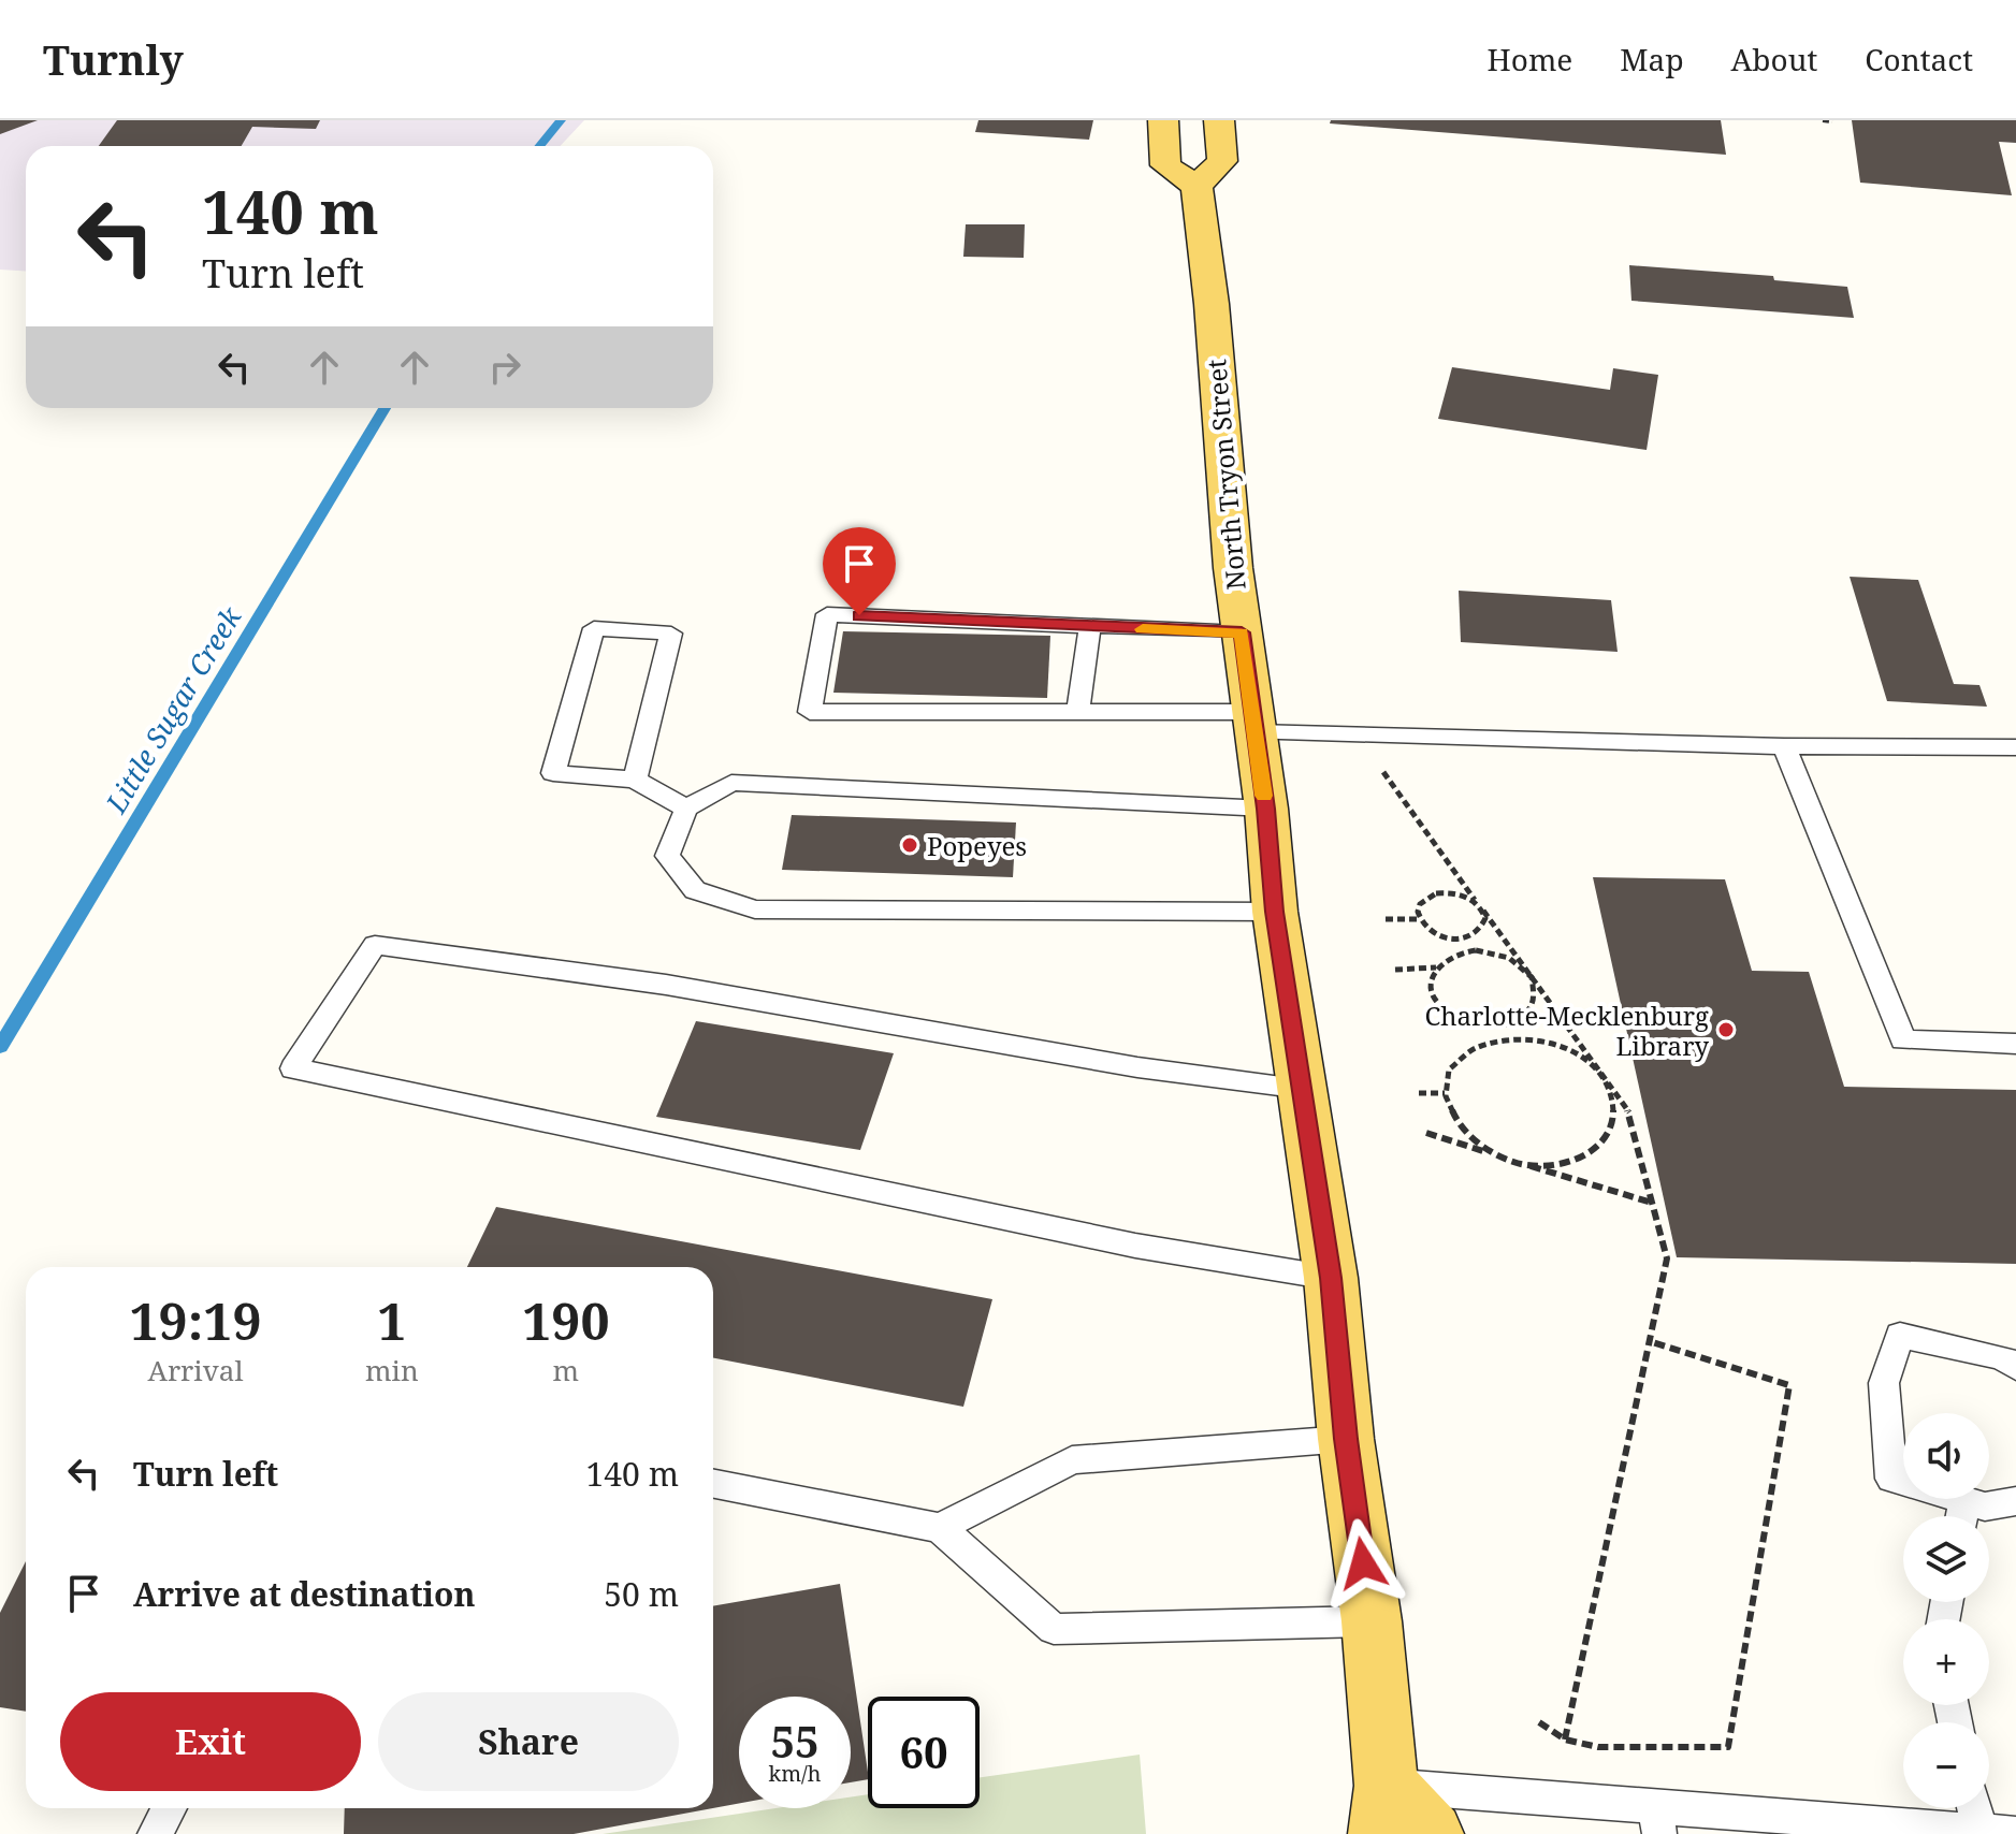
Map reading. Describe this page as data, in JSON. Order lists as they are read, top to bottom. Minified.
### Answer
{"streets":{"main road":["North Tryon Street"]},"water":["Little Sugar Creek"],"places":["Popeyes","Charlotte-Mecklenburg Library"],"page":{"header":"Turnly","nav":["Home","Map","About","Contact"],"turn":["140 m","Turn left"],"eta":["19:19","Arrival","1","min","190","m"],"map_buttons":["+","−"],"list":[{"name":"Turn left","value":"140 m"},{"name":"Arrive at destination","value":"50 m"}],"buttons":["Exit","Share"],"speed":"55 km/h","limit":"60"}}
